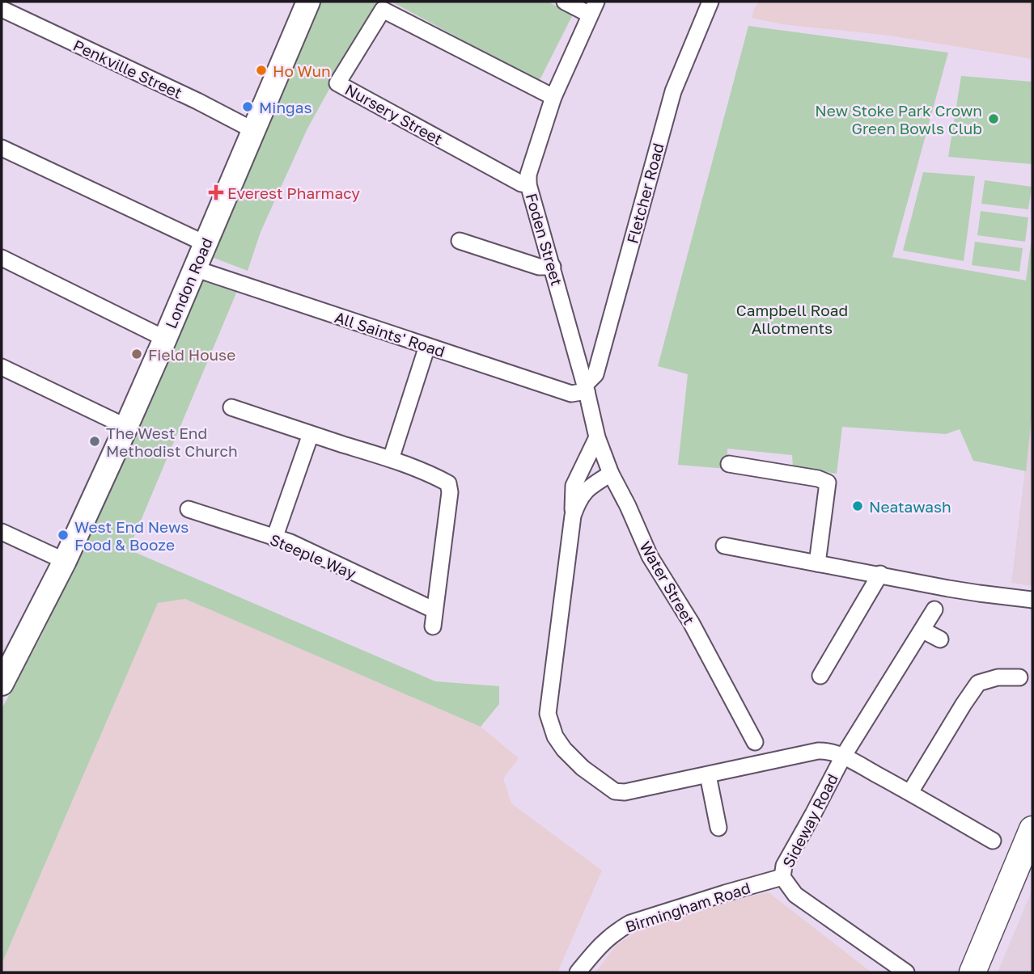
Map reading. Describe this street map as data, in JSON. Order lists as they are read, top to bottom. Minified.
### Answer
{"streets":{"main road":["London Road"],"street":["Penkville Street","Nursery Street","Fletcher Road","Foden Street","All Saints' Road","Steeple Way","Water Street","Sideway Road","Birmingham Road"]},"crossings":[["Penkville Street","London Road"],["Nursery Street","Foden Street"],["Fletcher Road","Foden Street"],["Fletcher Road","All Saints' Road"],["Fletcher Road","Water Street"],["Foden Street","All Saints' Road"],["Foden Street","Water Street"],["London Road","All Saints' Road"],["All Saints' Road","Water Street"],["Sideway Road","Birmingham Road"]],"parks":["Campbell Road Allotments"],"places":{"other":["Ho Wun","Mingas","New Stoke Park Crown Green Bowls Club","Field House","The West End Methodist Church","Neatawash","West End News Food & Booze"],"health":["Everest Pharmacy"]}}
